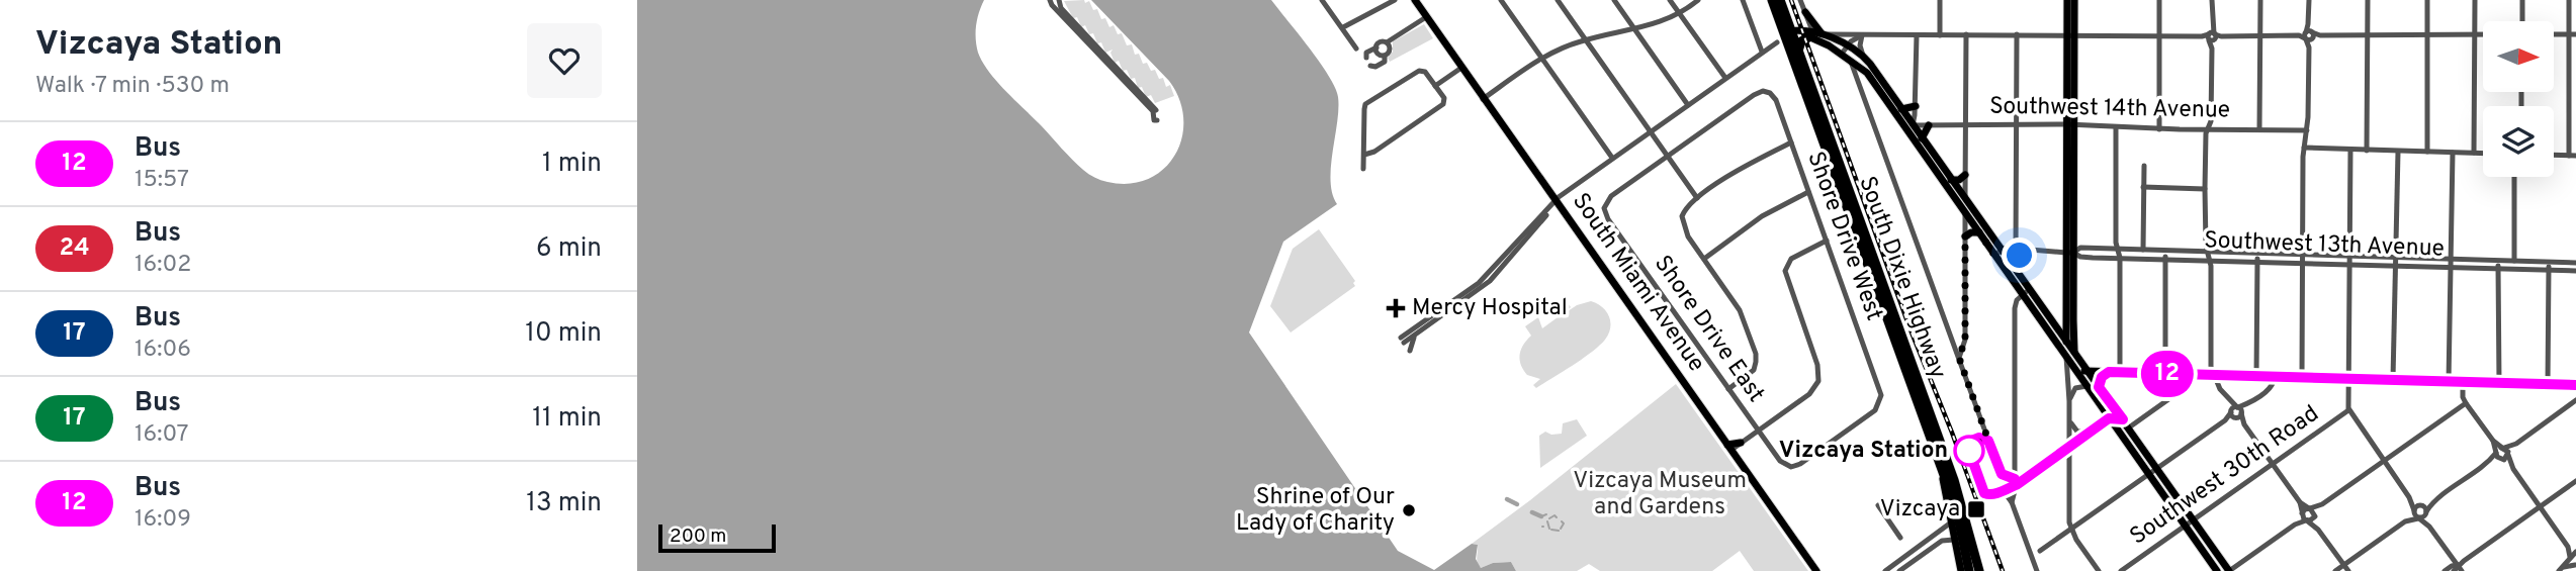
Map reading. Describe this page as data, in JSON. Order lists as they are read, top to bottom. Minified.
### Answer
{"streets":{"highway":["South Dixie Highway"],"main road":["South Miami Avenue"],"street":["Southwest 14th Avenue","Shore Drive West","Southwest 13th Avenue","Shore Drive East","Southwest 30th Road"]},"crossings":[["Shore Drive West","Shore Drive East"]],"parks":["Vizcaya Museum and Gardens"],"places":{"health":["Mercy Hospital"],"other":["Vizcaya Station","Shrine of Our Lady of Charity"],"transit":["Vizcaya"]},"lines":["bus line 12"],"scale_bar":"200 m","north":"right","page":{"heading":["Vizcaya Station","Walk · 7 min · 530 m"],"on_map":"12","list":[{"mark":"12","name":"Bus","note":"15:57","value":"1 min"},{"mark":"24","name":"Bus","note":"16:02","value":"6 min"},{"mark":"17","name":"Bus","note":"16:06","value":"10 min"},{"mark":"17","name":"Bus","note":"16:07","value":"11 min"},{"mark":"12","name":"Bus","note":"16:09","value":"13 min"}],"scale":"200 m"}}
